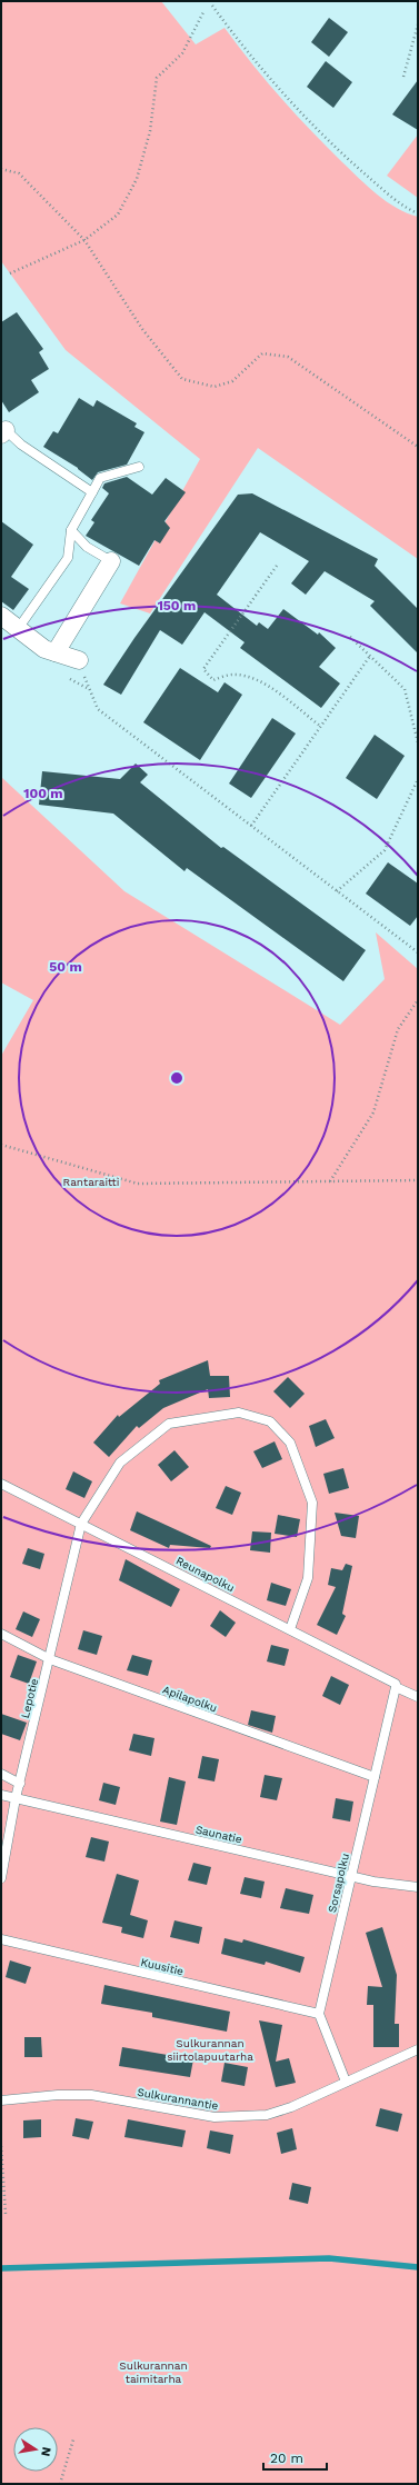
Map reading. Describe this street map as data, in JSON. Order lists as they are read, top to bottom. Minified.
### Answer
{"streets":{"lane":["Reunapolku","Lepotie","Apilapolku","Saunatie","Sorsapolku","Kuusitie","Sulkurannantie"]},"crossings":[["Reunapolku","Lepotie"],["Reunapolku","Sorsapolku"],["Lepotie","Apilapolku"],["Lepotie","Saunatie"],["Apilapolku","Sorsapolku"],["Saunatie","Sorsapolku"],["Sorsapolku","Kuusitie"]],"parks":["Rantaraitti","Sulkurannan siirtolapuutarha","Sulkurannan taimitarha"],"scale_bar":"20 m","north":"right","rings":["150 m","100 m","50 m"]}
